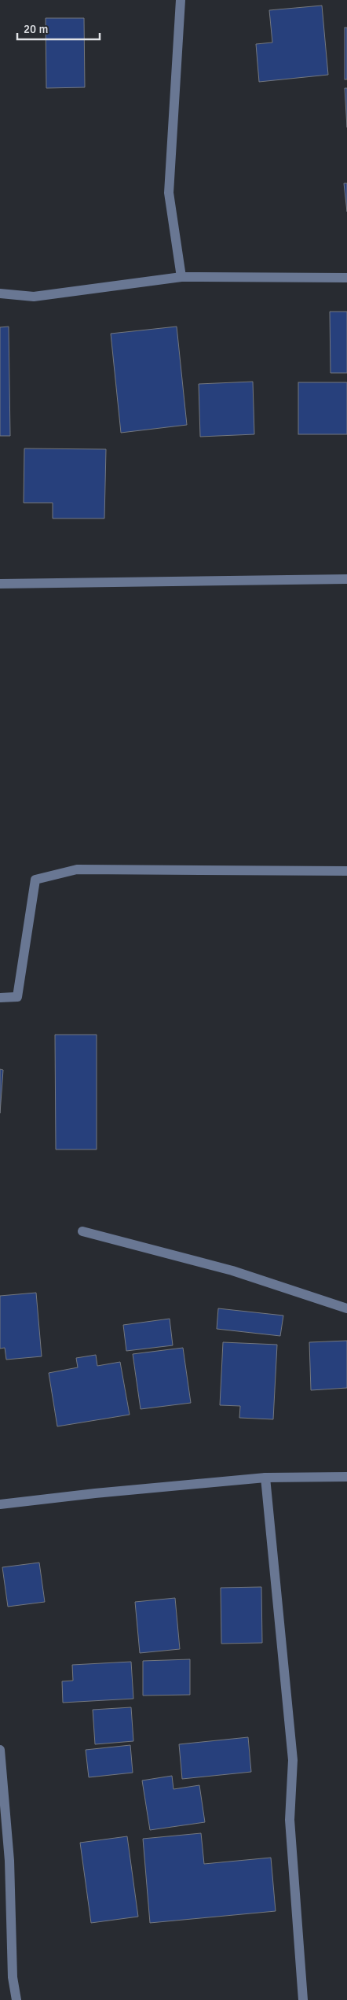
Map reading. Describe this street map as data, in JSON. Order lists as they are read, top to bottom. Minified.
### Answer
{"scale_bar":"20 m"}
